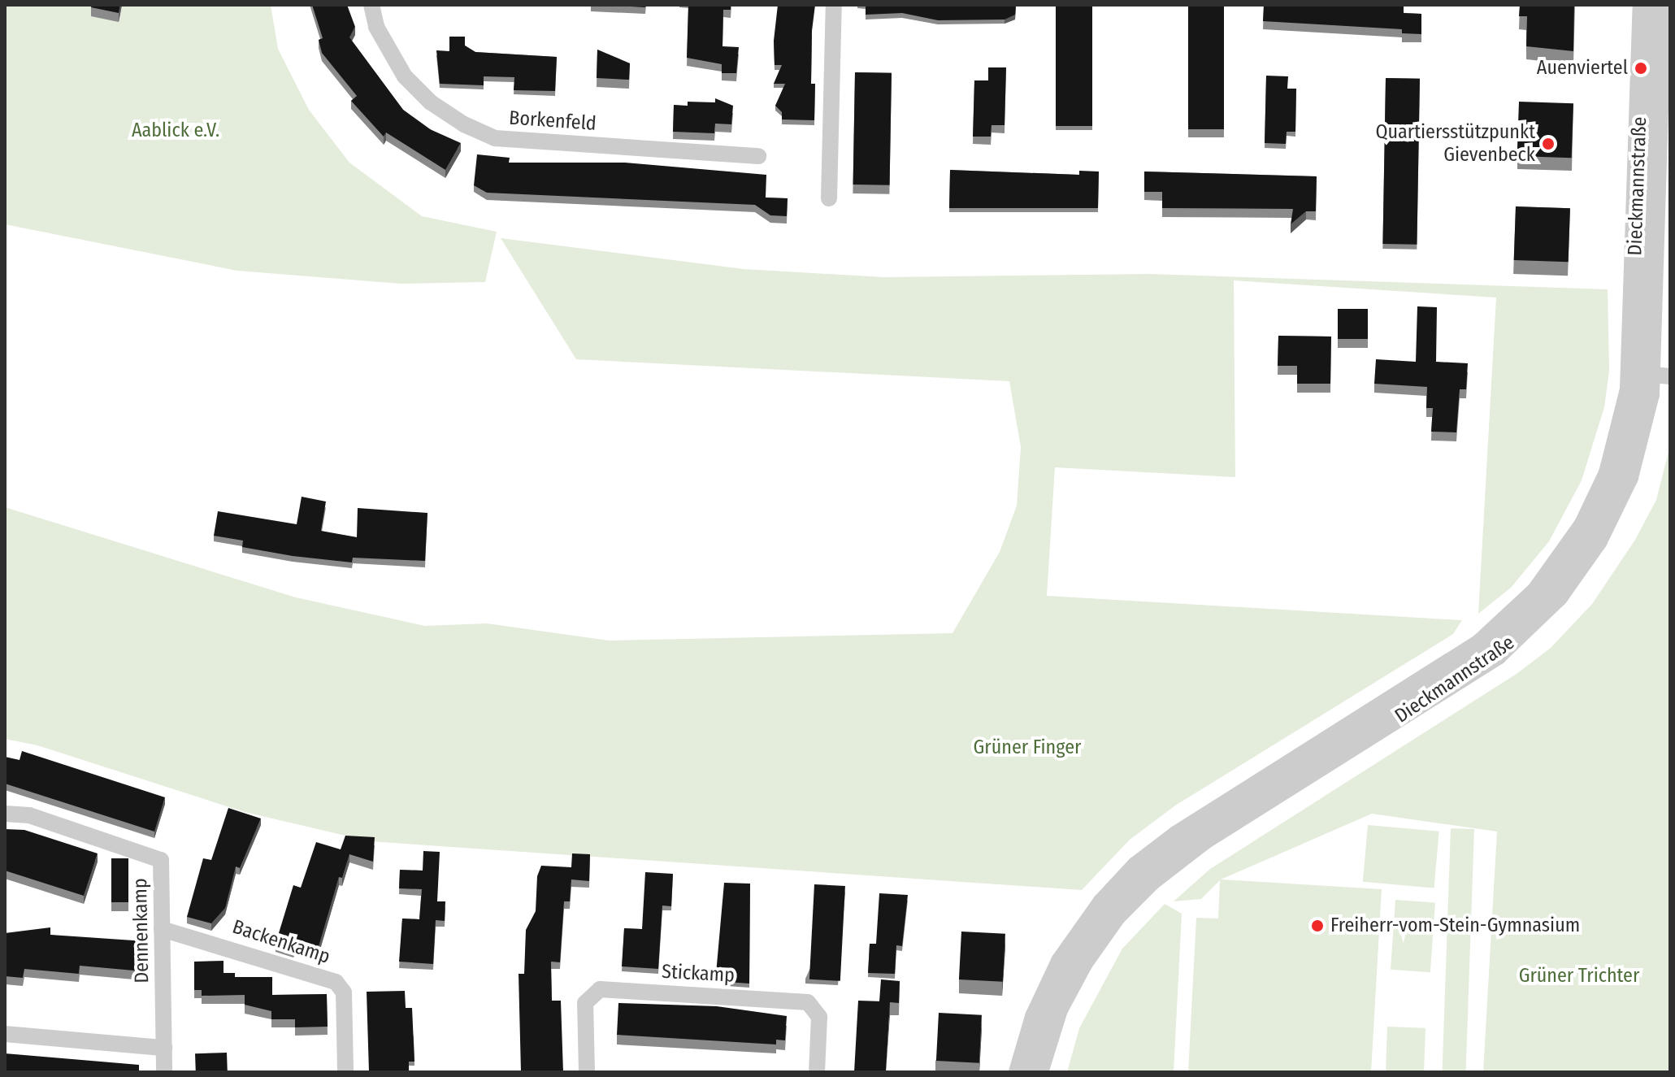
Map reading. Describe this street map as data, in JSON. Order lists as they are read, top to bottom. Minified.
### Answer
{"streets":{"street":["Borkenfeld","Dieckmannstraße","Dennenkamp","Backenkamp","Stickamp"]},"crossings":[["Dennenkamp","Backenkamp"]],"parks":["Aablick e.V.","Grüner Finger","Grüner Trichter"],"places":["Auenviertel","Quartiersstützpunkt Gievenbeck","Freiherr-vom-Stein-Gymnasium"]}
